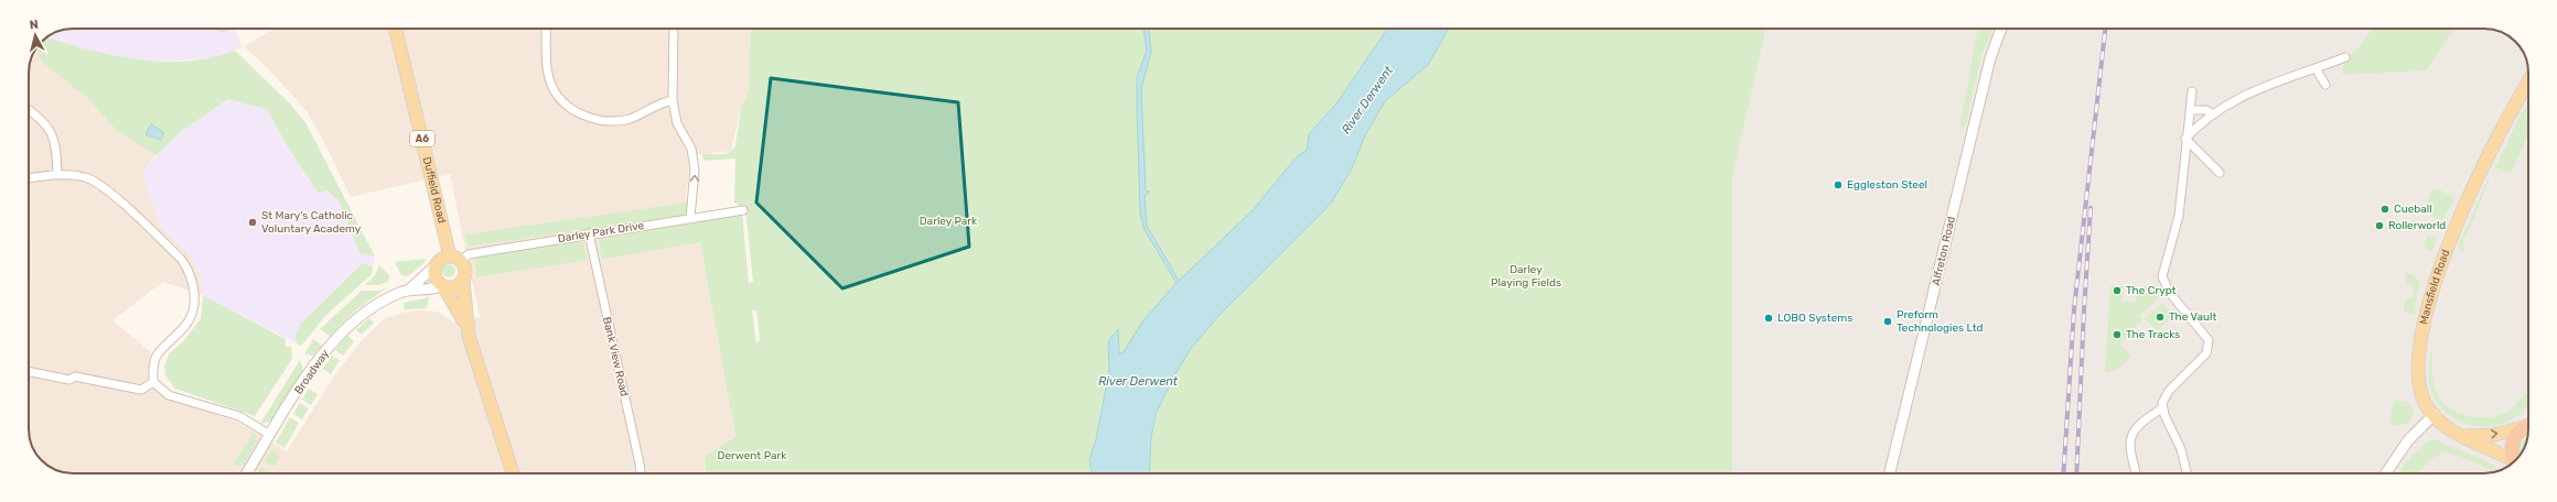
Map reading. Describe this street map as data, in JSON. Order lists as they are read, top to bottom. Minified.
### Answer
{"streets":{"main road":["A6","Duffield Road","Mansfield Road"],"street":["Darley Park Drive","Alfreton Road","Bank View Road","Broadway"]},"crossings":[["Duffield Road","Darley Park Drive"],["Duffield Road","Broadway"],["Darley Park Drive","Bank View Road"],["Darley Park Drive","Broadway"]],"water":["River Derwent"],"parks":["Darley Park","Darley Playing Fields","Derwent Park"],"places":["Eggleston Steel","Cueball","St Mary's Catholic Voluntary Academy","Rollerworld","The Crypt","The Vault","LOBO Systems","Preform Technologies Ltd","The Tracks"],"north":"top"}
